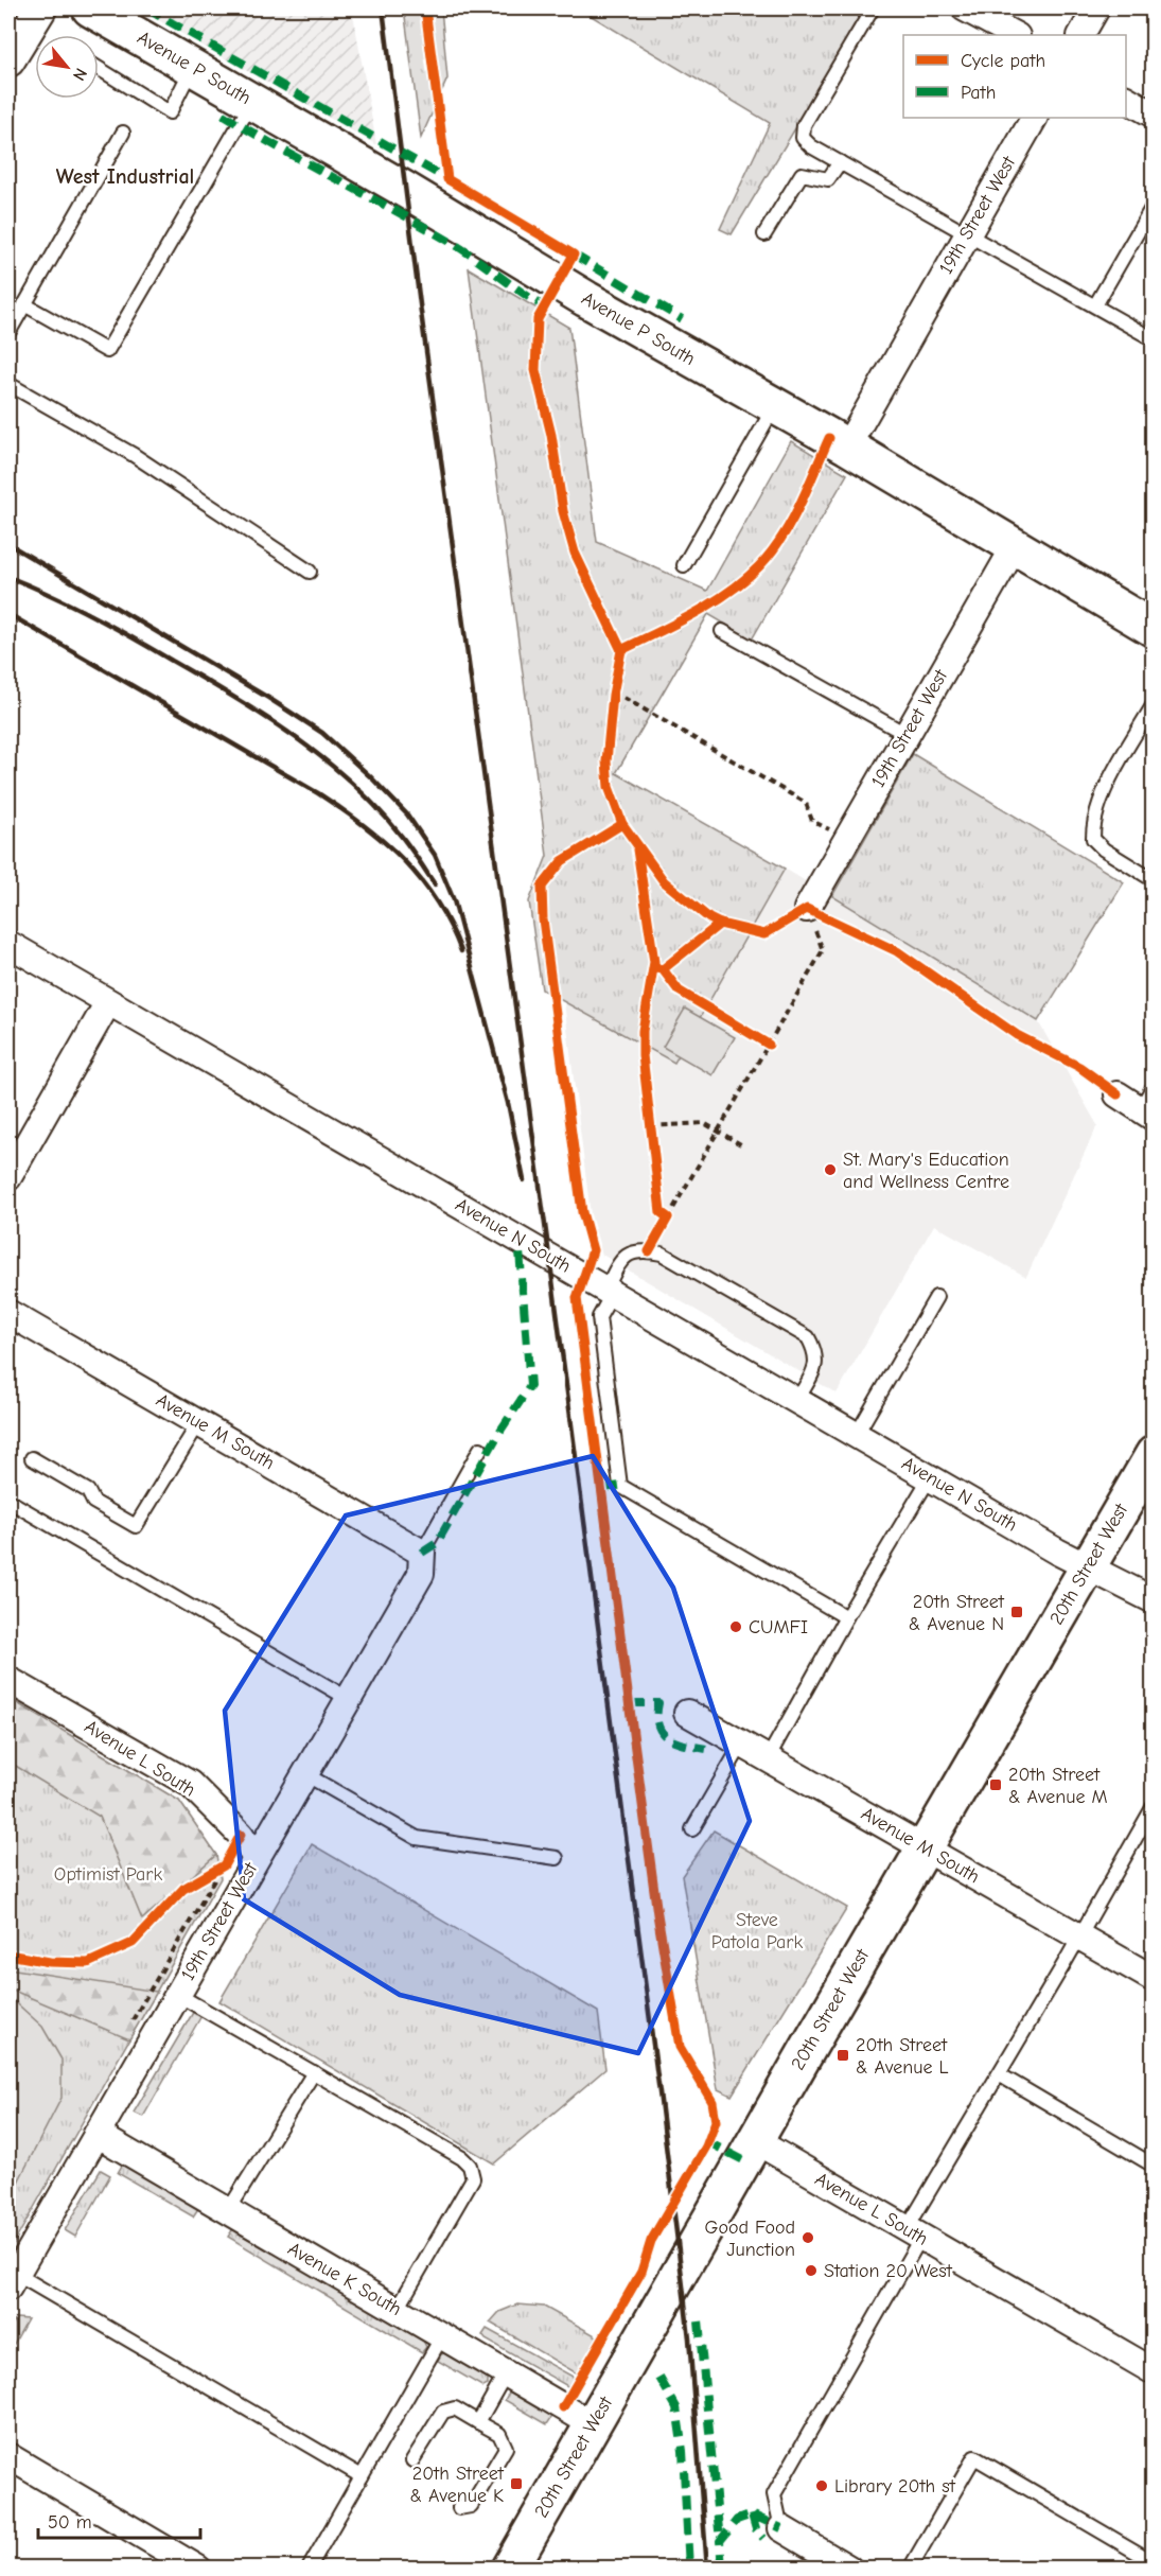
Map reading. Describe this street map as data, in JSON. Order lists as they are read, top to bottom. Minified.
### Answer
{"streets":{"main road":["Avenue P South","20th Street West"],"street":["19th Street West","Avenue N South","Avenue M South","Avenue L South","Avenue K South"]},"crossings":[["Avenue P South","19th Street West"],["19th Street West","Avenue M South"],["19th Street West","Avenue L South"],["19th Street West","Avenue K South"],["Avenue N South","20th Street West"],["Avenue M South","20th Street West"],["20th Street West","Avenue L South"],["20th Street West","Avenue K South"]],"districts":["West Industrial"],"parks":["Optimist Park","Steve Patola Park"],"places":{"other":["St. Mary's Education and Wellness Centre","CUMFI","Good Food Junction","Station 20 West","Library 20th st"],"transit":["20th Street & Avenue N","20th Street & Avenue M","20th Street & Avenue L","20th Street & Avenue K"]},"legend":["Cycle path","Path"],"scale_bar":"50 m","north":"bottom right"}
